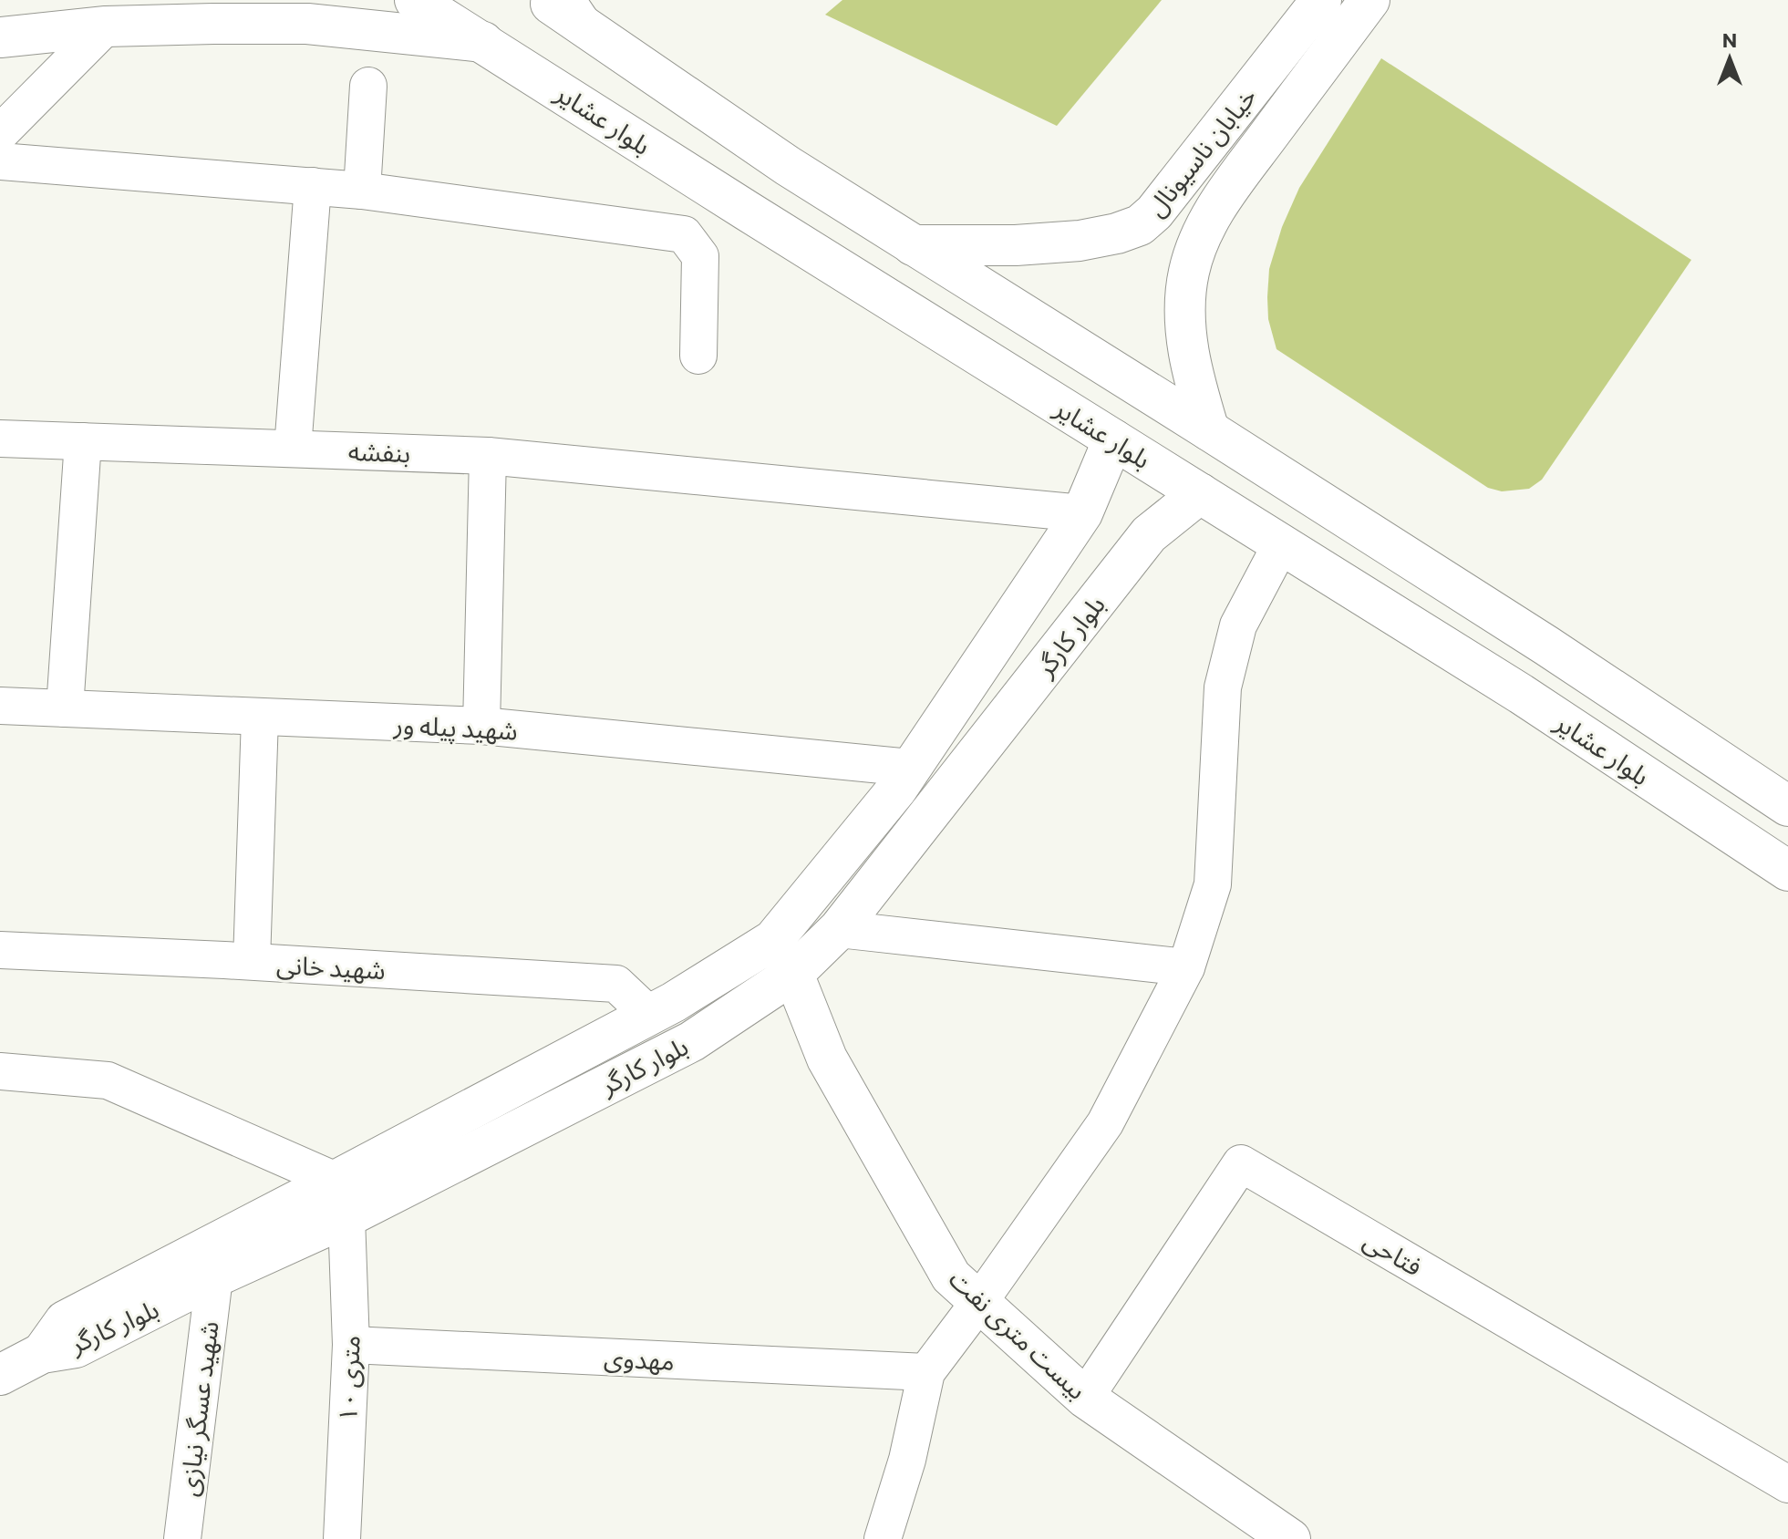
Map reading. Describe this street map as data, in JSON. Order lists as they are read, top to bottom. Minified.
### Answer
{"streets":{"street":["بلوار عشایر","خیابان ناسیونال","بنفشه","بلوار کارگر","شهید پیله ور","شهید خانی","فتاحی","بیست متری نفت","مهدوی","۱۰ متری","شهید عسگر نیازی"]},"crossings":[["بلوار عشایر","بلوار کارگر"],["بنفشه","بلوار کارگر"],["بلوار کارگر","شهید پیله ور"],["بلوار کارگر","شهید خانی"],["بلوار کارگر","بیست متری نفت"],["بلوار کارگر","۱۰ متری"],["بلوار کارگر","شهید عسگر نیازی"],["فتاحی","بیست متری نفت"],["مهدوی","۱۰ متری"]],"north":"top"}
